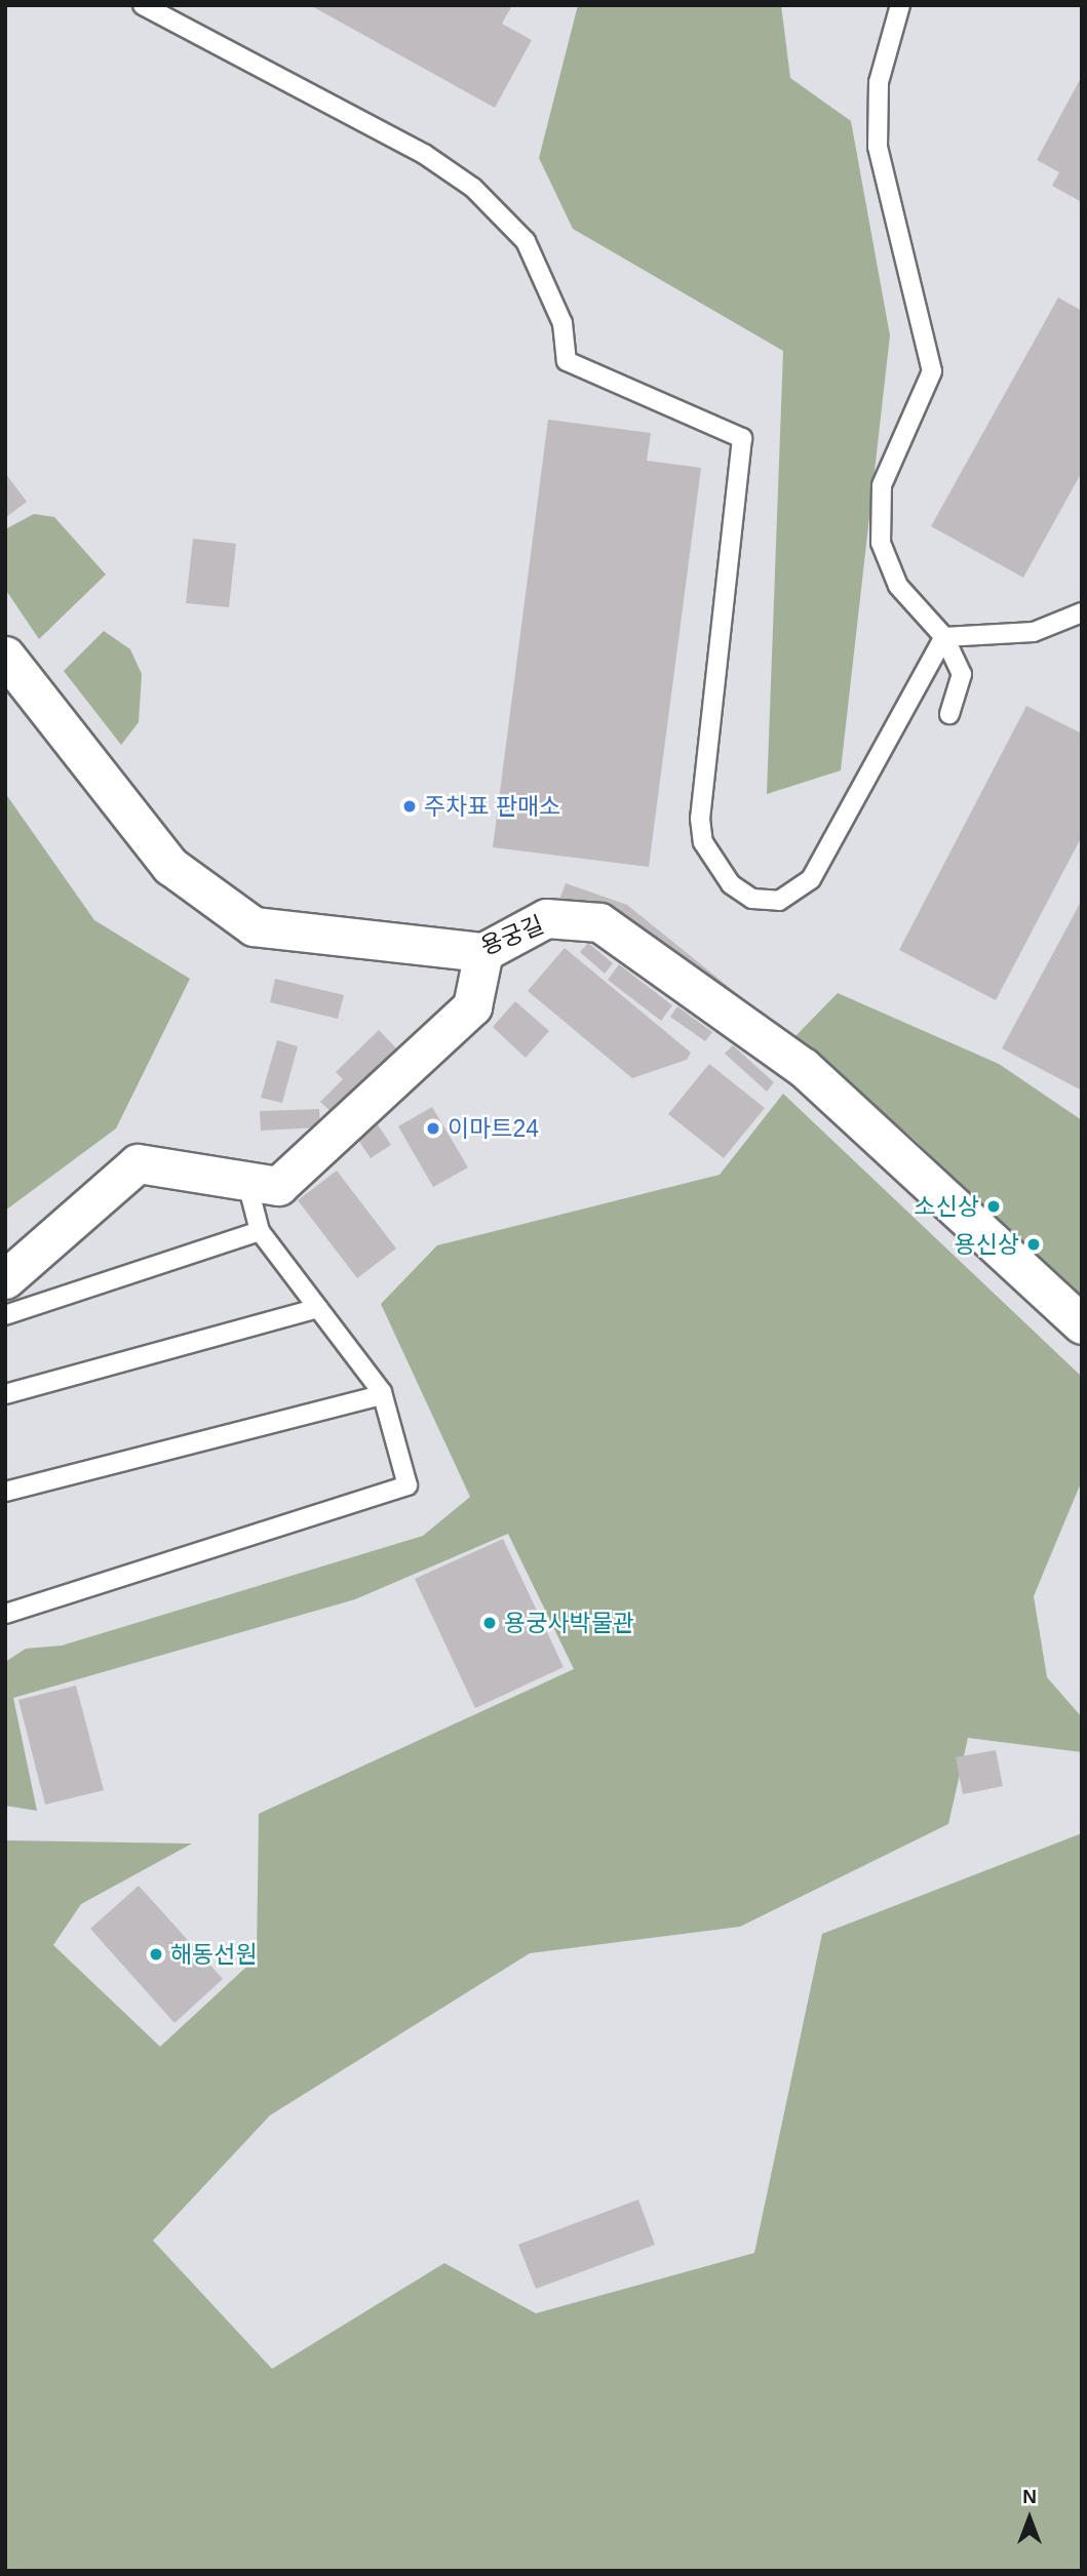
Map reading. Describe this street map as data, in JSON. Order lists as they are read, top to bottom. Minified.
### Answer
{"streets":{"street":["용궁길"]},"places":["주차표 판매소","이마트24","소신상","용신상","용궁사박물관","해동선원"],"north":"top"}
